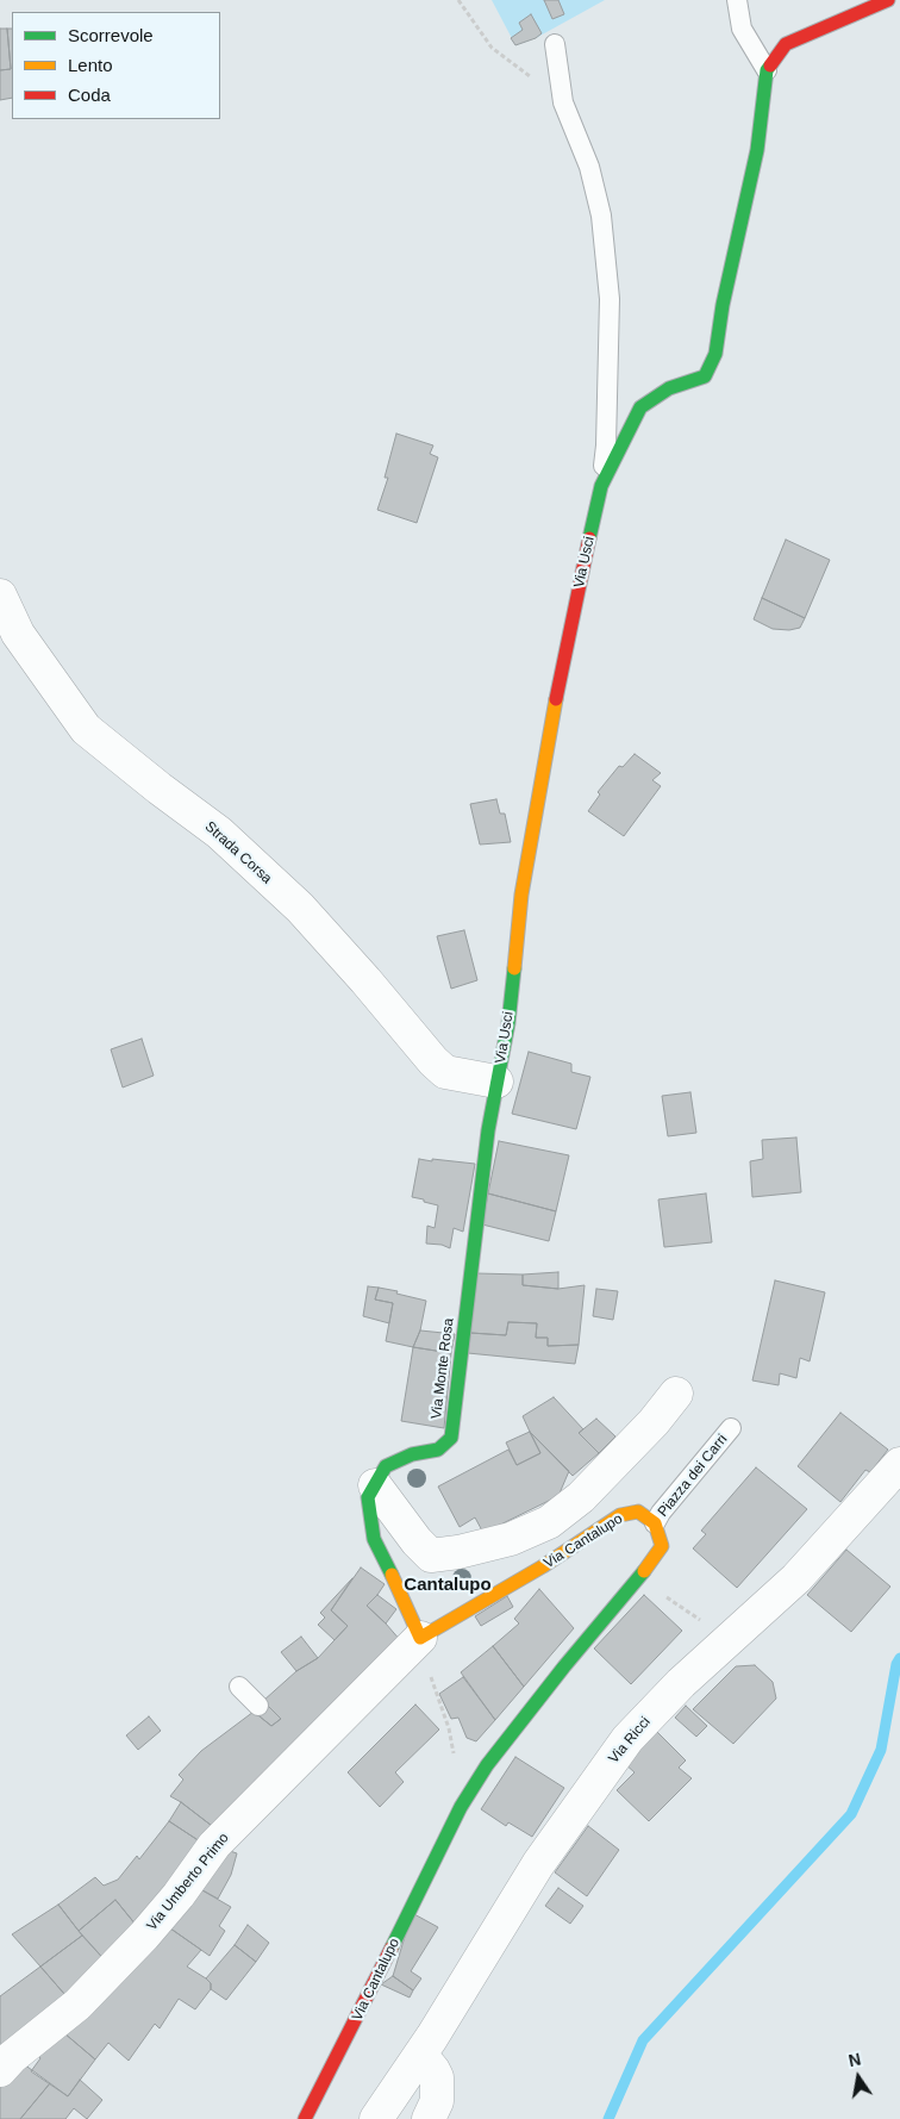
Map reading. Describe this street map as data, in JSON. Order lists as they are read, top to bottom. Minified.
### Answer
{"streets":{"street":["Via Usci","Strada Corsa","Via Monte Rosa","Via Cantalupo","Via Ricci","Via Umberto Primo"],"lane":["Piazza dei Carri"]},"crossings":[["Via Usci","Strada Corsa"],["Via Usci","Via Monte Rosa"],["Strada Corsa","Via Monte Rosa"],["Via Monte Rosa","Via Cantalupo"],["Via Monte Rosa","Via Umberto Primo"],["Piazza dei Carri","Via Cantalupo"],["Via Cantalupo","Via Umberto Primo"]],"districts":["Cantalupo"],"legend":["Scorrevole","Lento","Coda"],"north":"top"}
